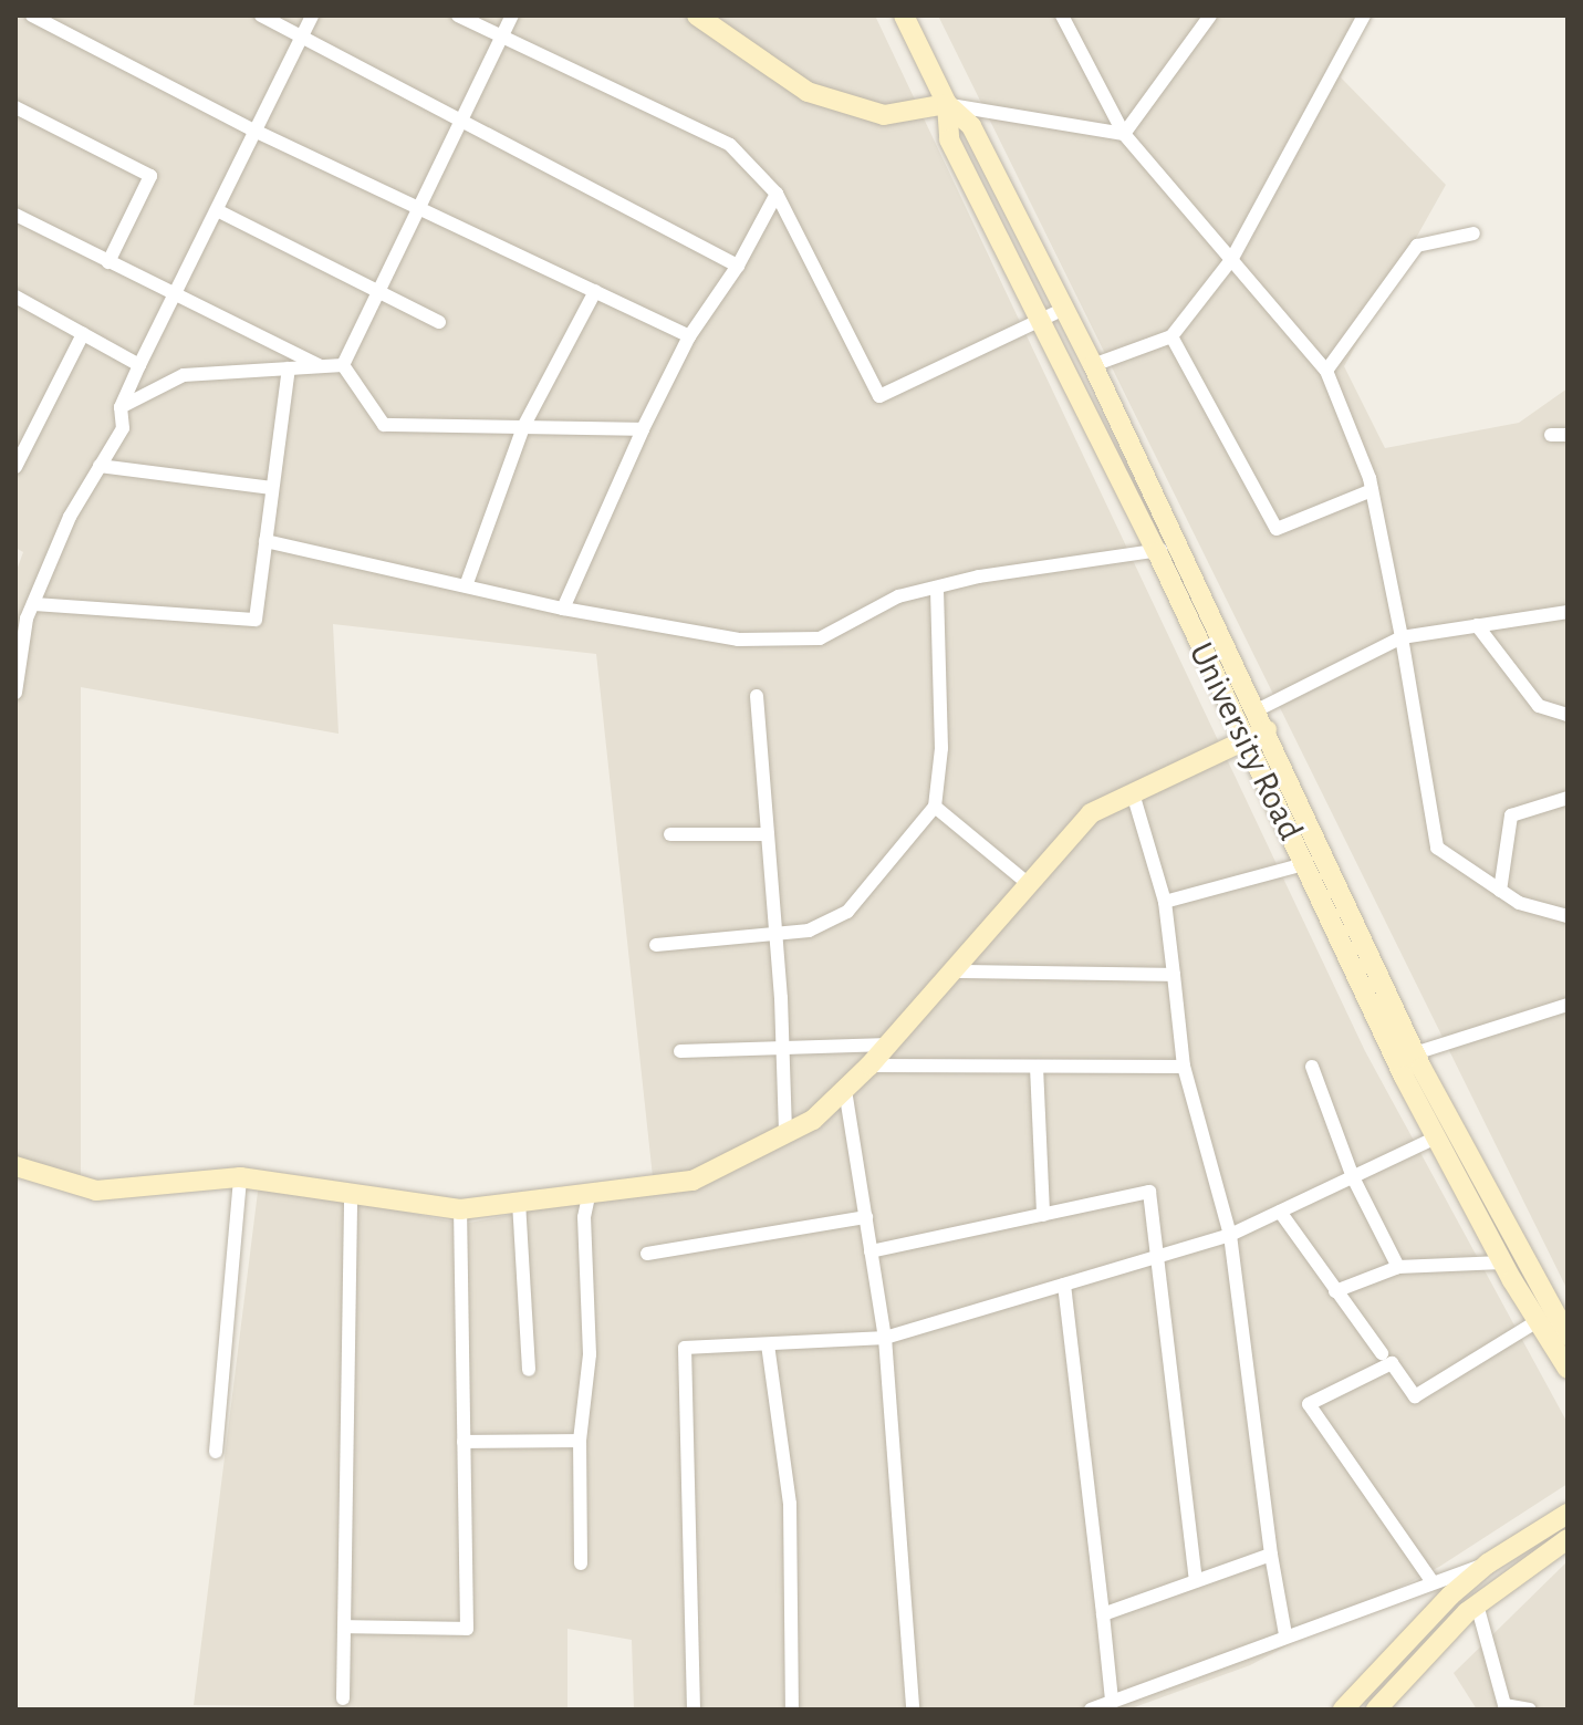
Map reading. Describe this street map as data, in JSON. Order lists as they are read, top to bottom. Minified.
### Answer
{"streets":{"street":["University Road"]}}
